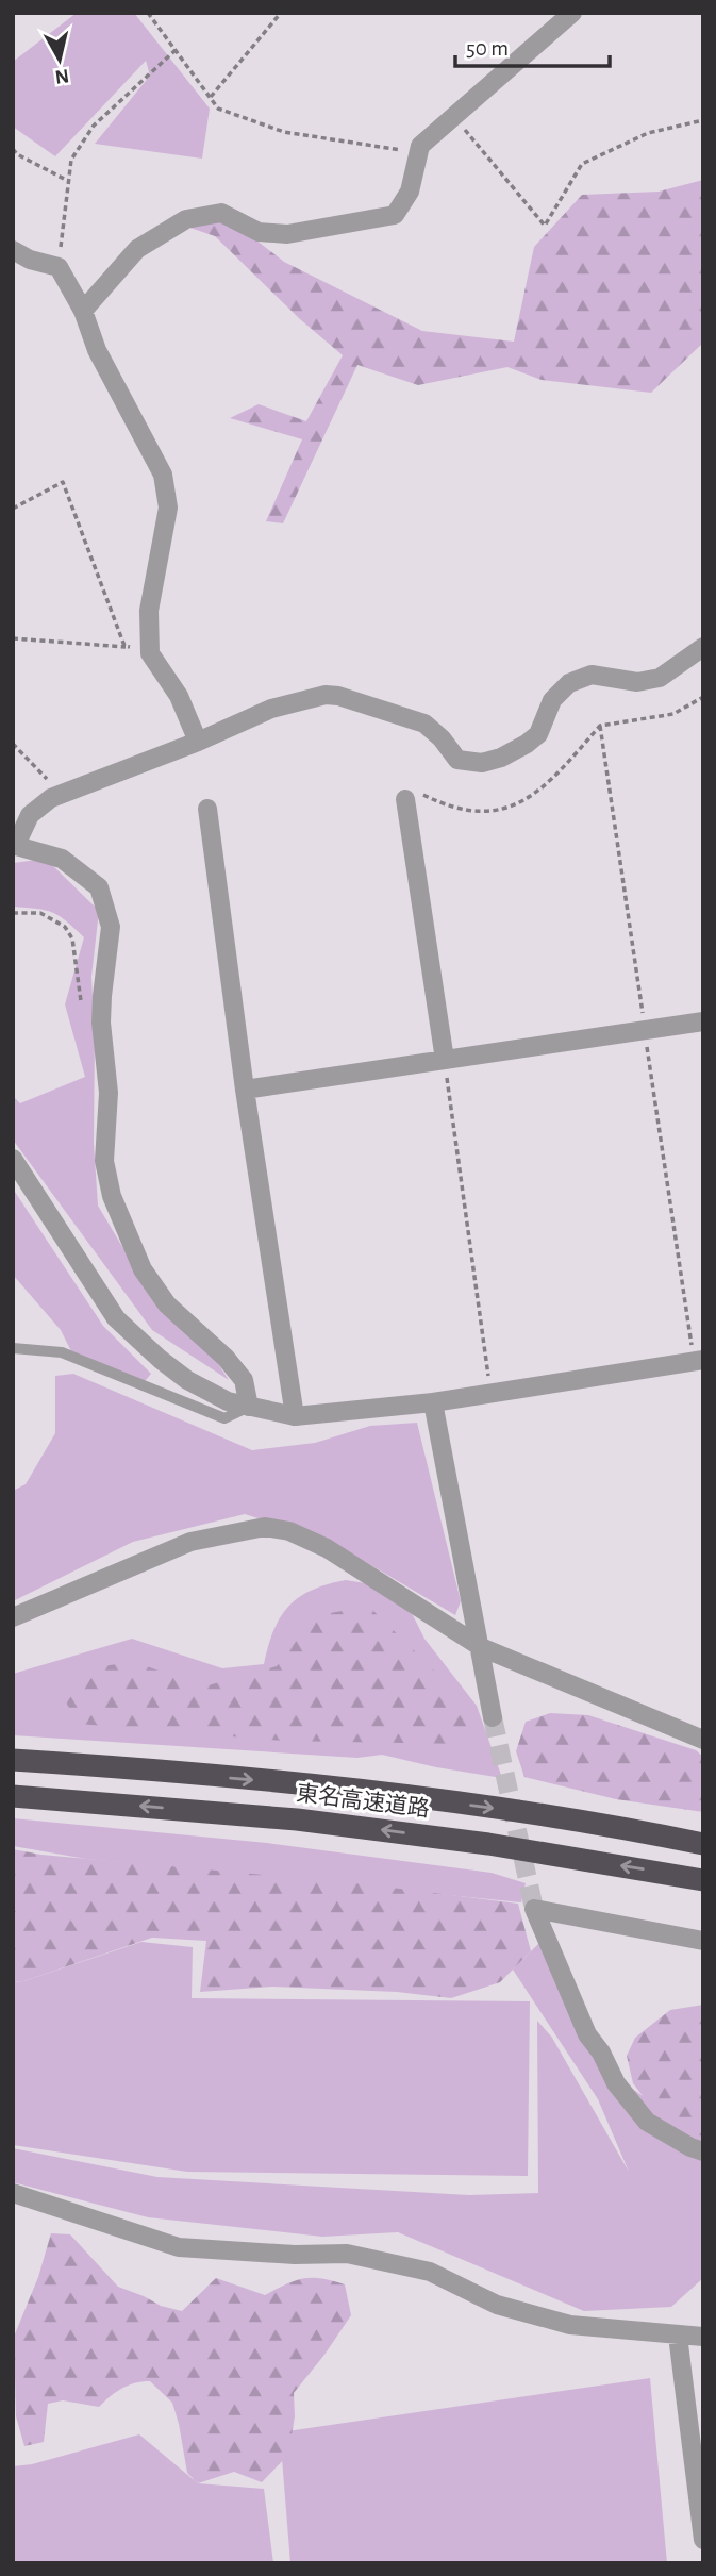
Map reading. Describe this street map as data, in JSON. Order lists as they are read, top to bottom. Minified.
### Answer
{"streets":{"highway":["東名高速道路"]},"scale_bar":"50 m","north":"bottom"}
